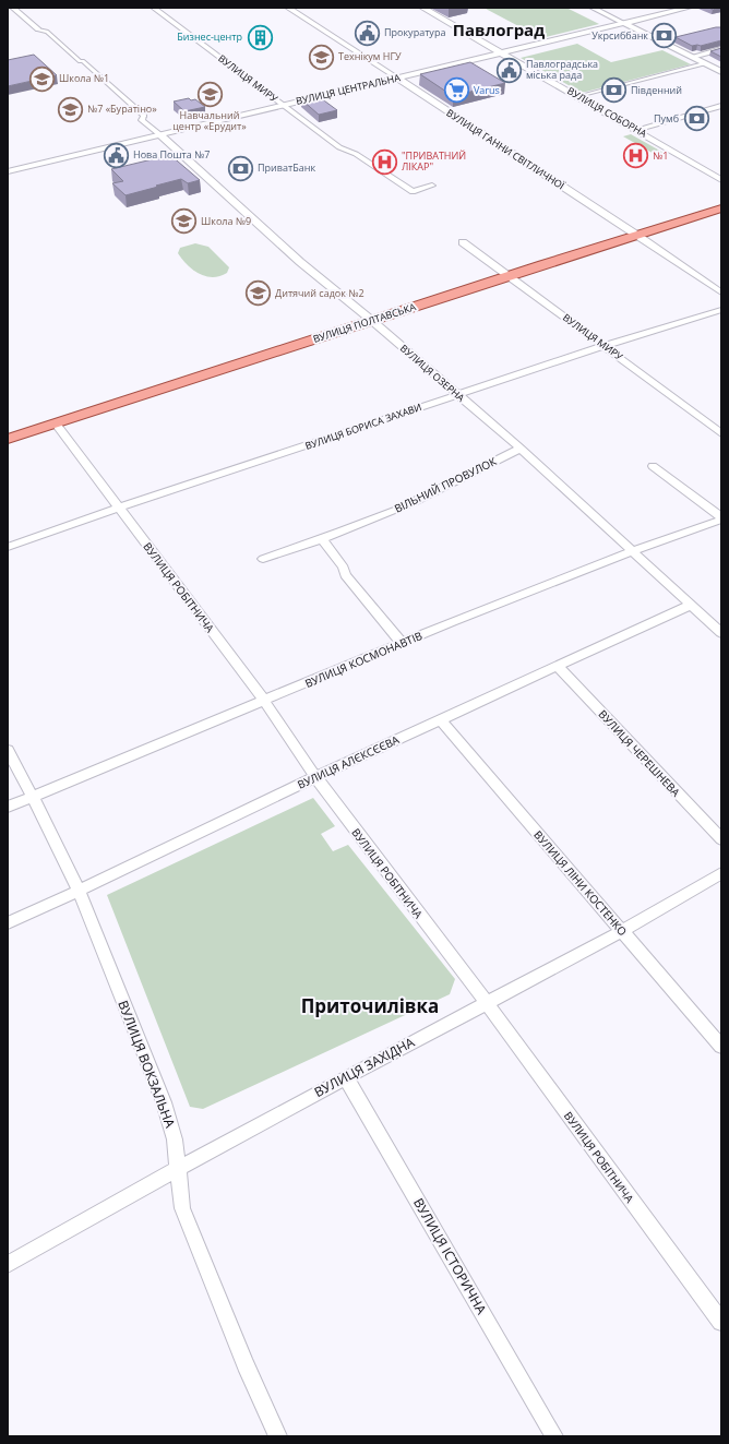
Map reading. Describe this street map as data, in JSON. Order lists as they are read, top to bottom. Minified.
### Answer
{"streets":{"main road":["ВУЛИЦЯ ПОЛТАВСЬКА"],"street":["ВУЛИЦЯ МИРУ","ВУЛИЦЯ ЦЕНТРАЛЬНА","ВУЛИЦЯ СОБОРНА","ВУЛИЦЯ ГАННИ СВІТЛИЧНОЇ","ВУЛИЦЯ ОЗЕРНА","ВУЛИЦЯ БОРИСА ЗАХАВИ","ВІЛЬНИЙ ПРОВУЛОК","ВУЛИЦЯ РОБІТНИЧА","ВУЛИЦЯ КОСМОНАВТІВ","ВУЛИЦЯ ЧЕРЕШНЕВА","ВУЛИЦЯ АЛЄКСЄЄВА","ВУЛИЦЯ ЛІНИ КОСТЕНКО","ВУЛИЦЯ ВОКЗАЛЬНА","ВУЛИЦЯ ЗАХІДНА","ВУЛИЦЯ ІСТОРИЧНА"]},"crossings":[["ВУЛИЦЯ МИРУ","ВУЛИЦЯ ЦЕНТРАЛЬНА"],["ВУЛИЦЯ МИРУ","ВУЛИЦЯ ПОЛТАВСЬКА"],["ВУЛИЦЯ МИРУ","ВУЛИЦЯ БОРИСА ЗАХАВИ"],["ВУЛИЦЯ ЦЕНТРАЛЬНА","ВУЛИЦЯ СОБОРНА"],["ВУЛИЦЯ ЦЕНТРАЛЬНА","ВУЛИЦЯ ГАННИ СВІТЛИЧНОЇ"],["ВУЛИЦЯ ЦЕНТРАЛЬНА","ВУЛИЦЯ ОЗЕРНА"],["ВУЛИЦЯ ГАННИ СВІТЛИЧНОЇ","ВУЛИЦЯ ПОЛТАВСЬКА"],["ВУЛИЦЯ ПОЛТАВСЬКА","ВУЛИЦЯ ОЗЕРНА"],["ВУЛИЦЯ ПОЛТАВСЬКА","ВУЛИЦЯ РОБІТНИЧА"],["ВУЛИЦЯ ОЗЕРНА","ВУЛИЦЯ БОРИСА ЗАХАВИ"],["ВУЛИЦЯ ОЗЕРНА","ВІЛЬНИЙ ПРОВУЛОК"],["ВУЛИЦЯ ОЗЕРНА","ВУЛИЦЯ КОСМОНАВТІВ"],["ВУЛИЦЯ ОЗЕРНА","ВУЛИЦЯ АЛЄКСЄЄВА"],["ВУЛИЦЯ БОРИСА ЗАХАВИ","ВУЛИЦЯ РОБІТНИЧА"],["ВУЛИЦЯ РОБІТНИЧА","ВУЛИЦЯ КОСМОНАВТІВ"],["ВУЛИЦЯ РОБІТНИЧА","ВУЛИЦЯ АЛЄКСЄЄВА"],["ВУЛИЦЯ РОБІТНИЧА","ВУЛИЦЯ ЗАХІДНА"],["ВУЛИЦЯ КОСМОНАВТІВ","ВУЛИЦЯ ВОКЗАЛЬНА"],["ВУЛИЦЯ ЧЕРЕШНЕВА","ВУЛИЦЯ АЛЄКСЄЄВА"],["ВУЛИЦЯ АЛЄКСЄЄВА","ВУЛИЦЯ ЛІНИ КОСТЕНКО"],["ВУЛИЦЯ АЛЄКСЄЄВА","ВУЛИЦЯ ВОКЗАЛЬНА"],["ВУЛИЦЯ ЛІНИ КОСТЕНКО","ВУЛИЦЯ ЗАХІДНА"],["ВУЛИЦЯ ВОКЗАЛЬНА","ВУЛИЦЯ ЗАХІДНА"],["ВУЛИЦЯ ЗАХІДНА","ВУЛИЦЯ ІСТОРИЧНА"]],"districts":["Павлоград","Приточилівка"],"places":{"public building":["Прокуратура","Павлоградська міська рада","Нова Пошта №7"],"bank":["Укрсиббанк","Пiвденний","Пумб","ПриватБанк"],"building":["Бизнес-центр"],"school or university":["Технікум НГУ","Школа №1","Навчальний центр «Ерудит»","№7 «Буратіно»","Школа №9","Дитячий садок №2"],"supermarket":["Varus"],"hospital":["№1","\"ПРИВАТНИЙ ЛІКАР\""]}}
